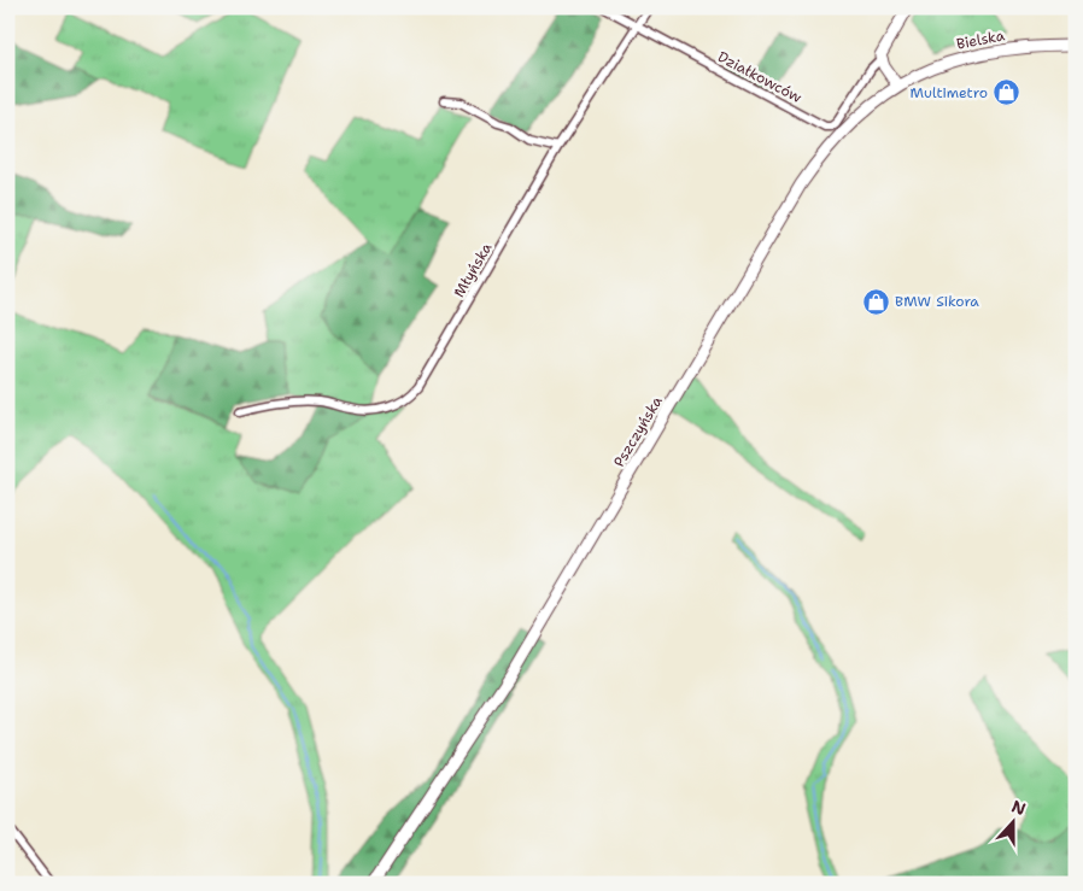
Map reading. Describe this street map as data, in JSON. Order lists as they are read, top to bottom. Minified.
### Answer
{"streets":{"main road":["Bielska","Pszczyńska"],"street":["Działkowców","Młyńska"]},"crossings":[["Bielska","Pszczyńska"],["Działkowców","Młyńska"]],"places":{"shop":["Multimetro","BMW Sikora"]},"north":"top"}
